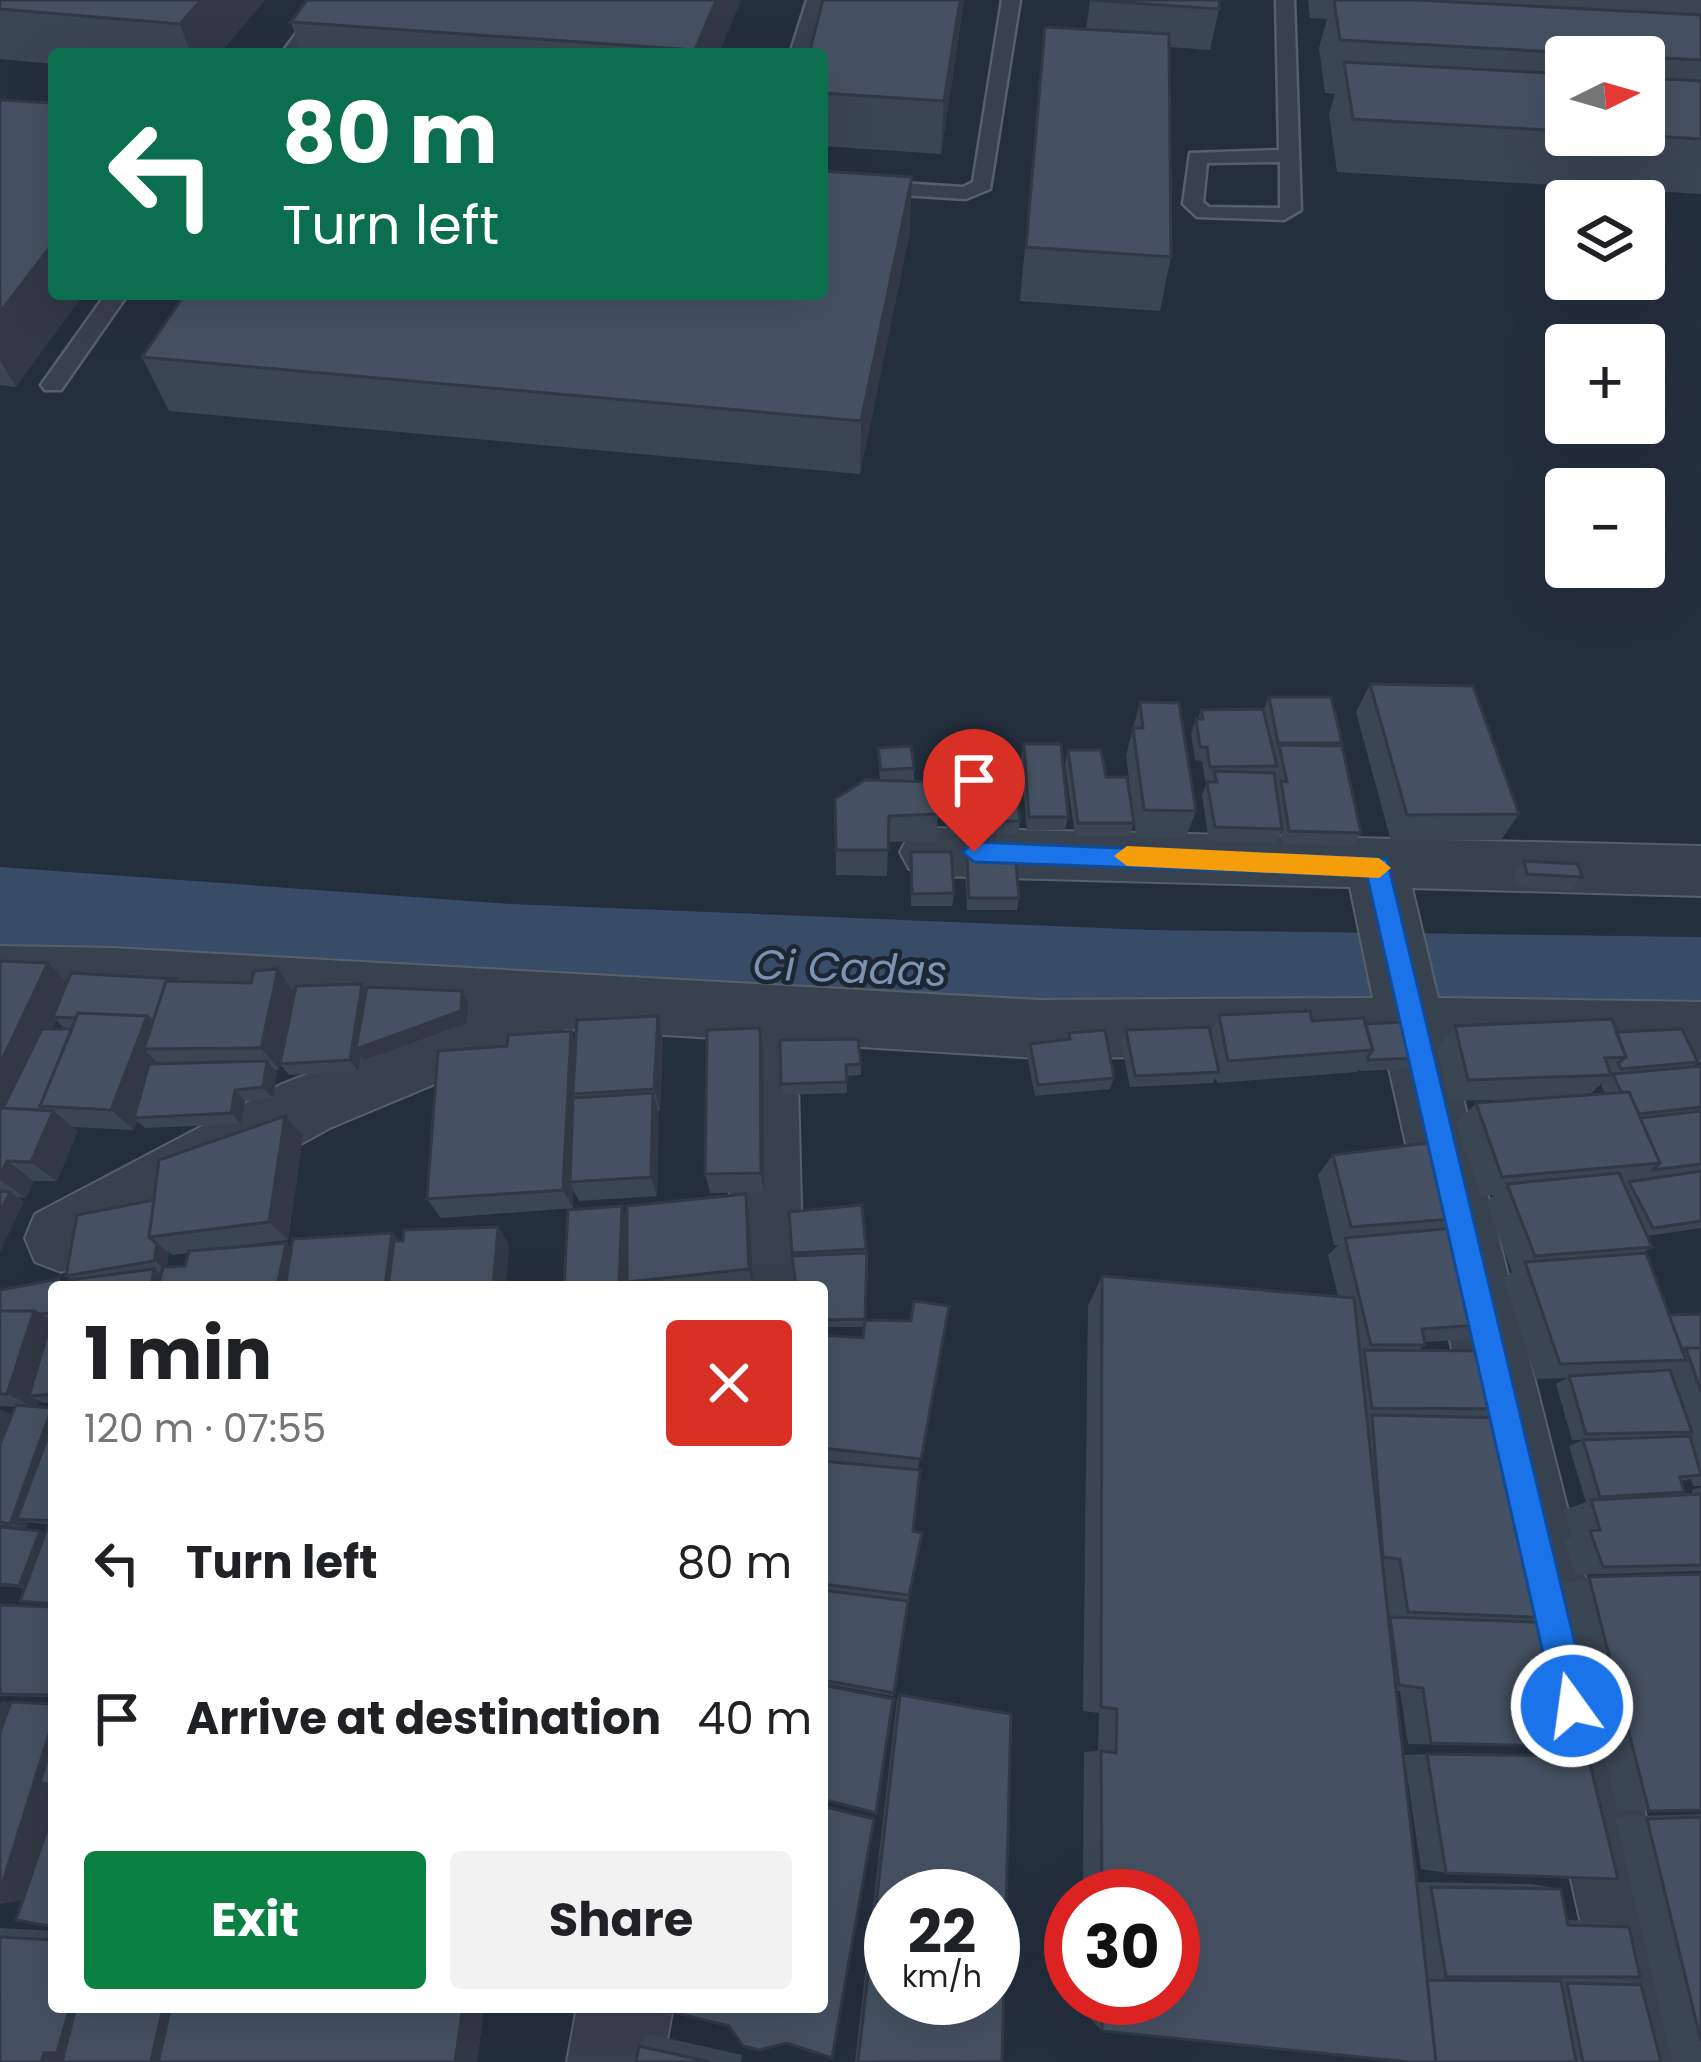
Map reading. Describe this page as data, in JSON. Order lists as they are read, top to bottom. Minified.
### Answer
{"water":["Ci Cadas"],"north":"right","page":{"map_buttons":["+","−"],"turn":["80 m","Turn left"],"heading":["1 min","120 m · 07:55"],"list":[{"name":"Turn left","value":"80 m"},{"name":"Arrive at destination","value":"40 m"}],"buttons":["Exit","Share"],"speed":"22 km/h","limit":"30"}}
